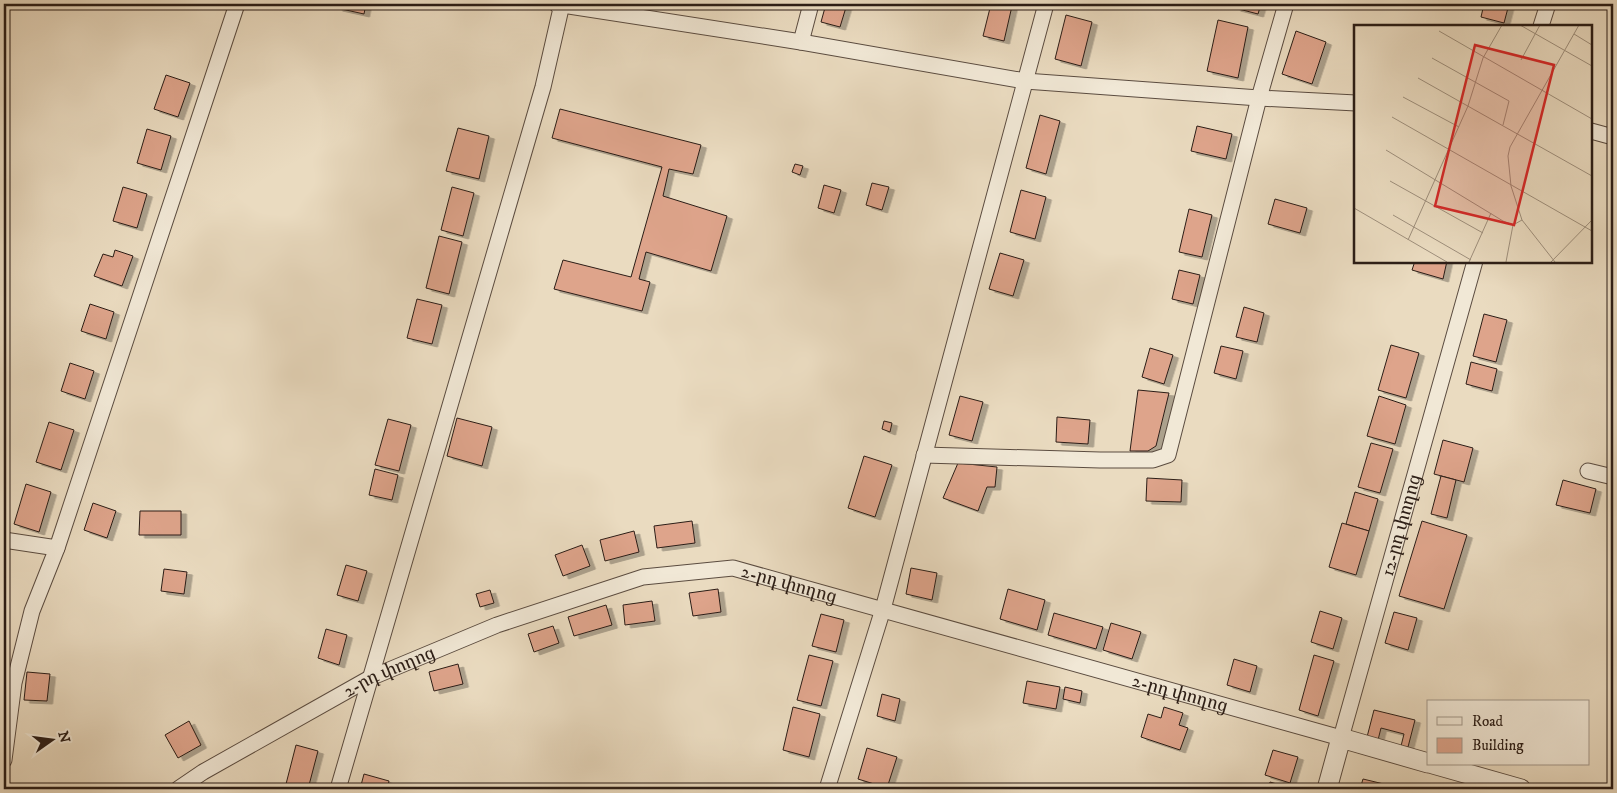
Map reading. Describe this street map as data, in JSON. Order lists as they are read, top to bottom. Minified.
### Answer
{"streets":{"street":["12-րդ փողոց","2-րդ փողոց"]},"crossings":[["12-րդ փողոց","2-րդ փողոց"]],"legend":["Road","Building"],"north":"right"}
